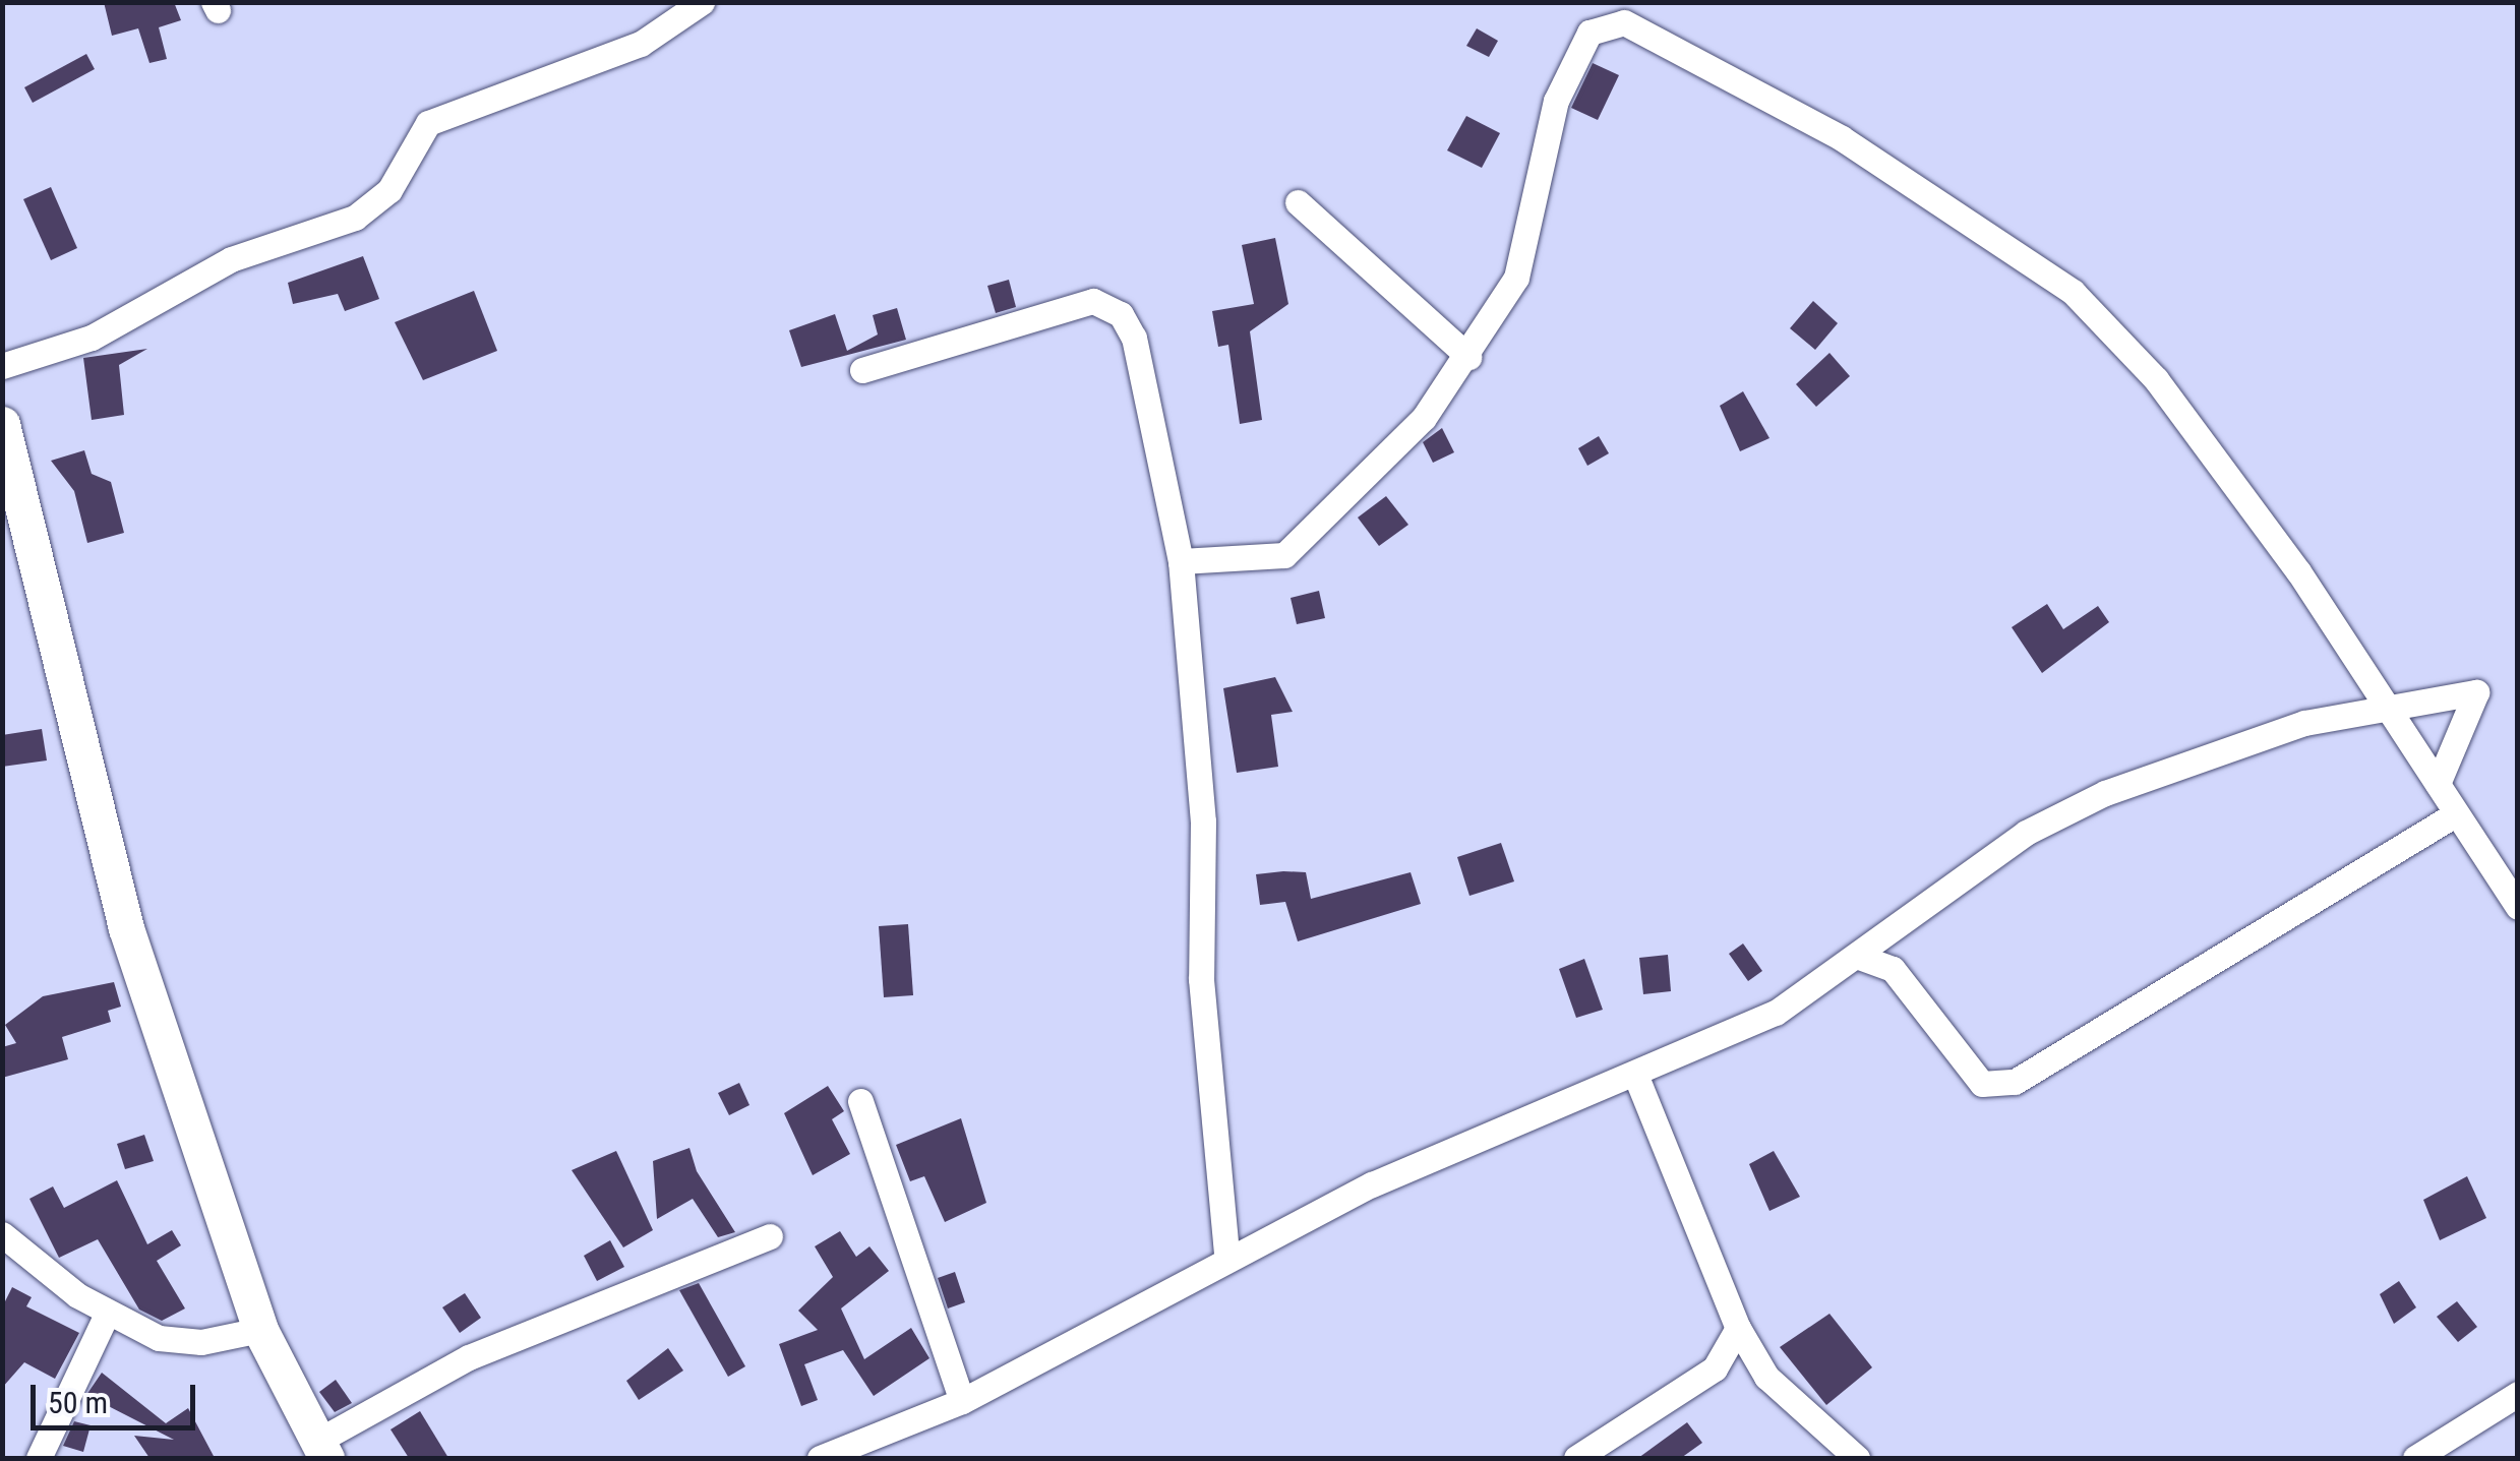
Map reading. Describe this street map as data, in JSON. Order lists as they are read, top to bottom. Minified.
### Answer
{"scale_bar":"50 m"}
